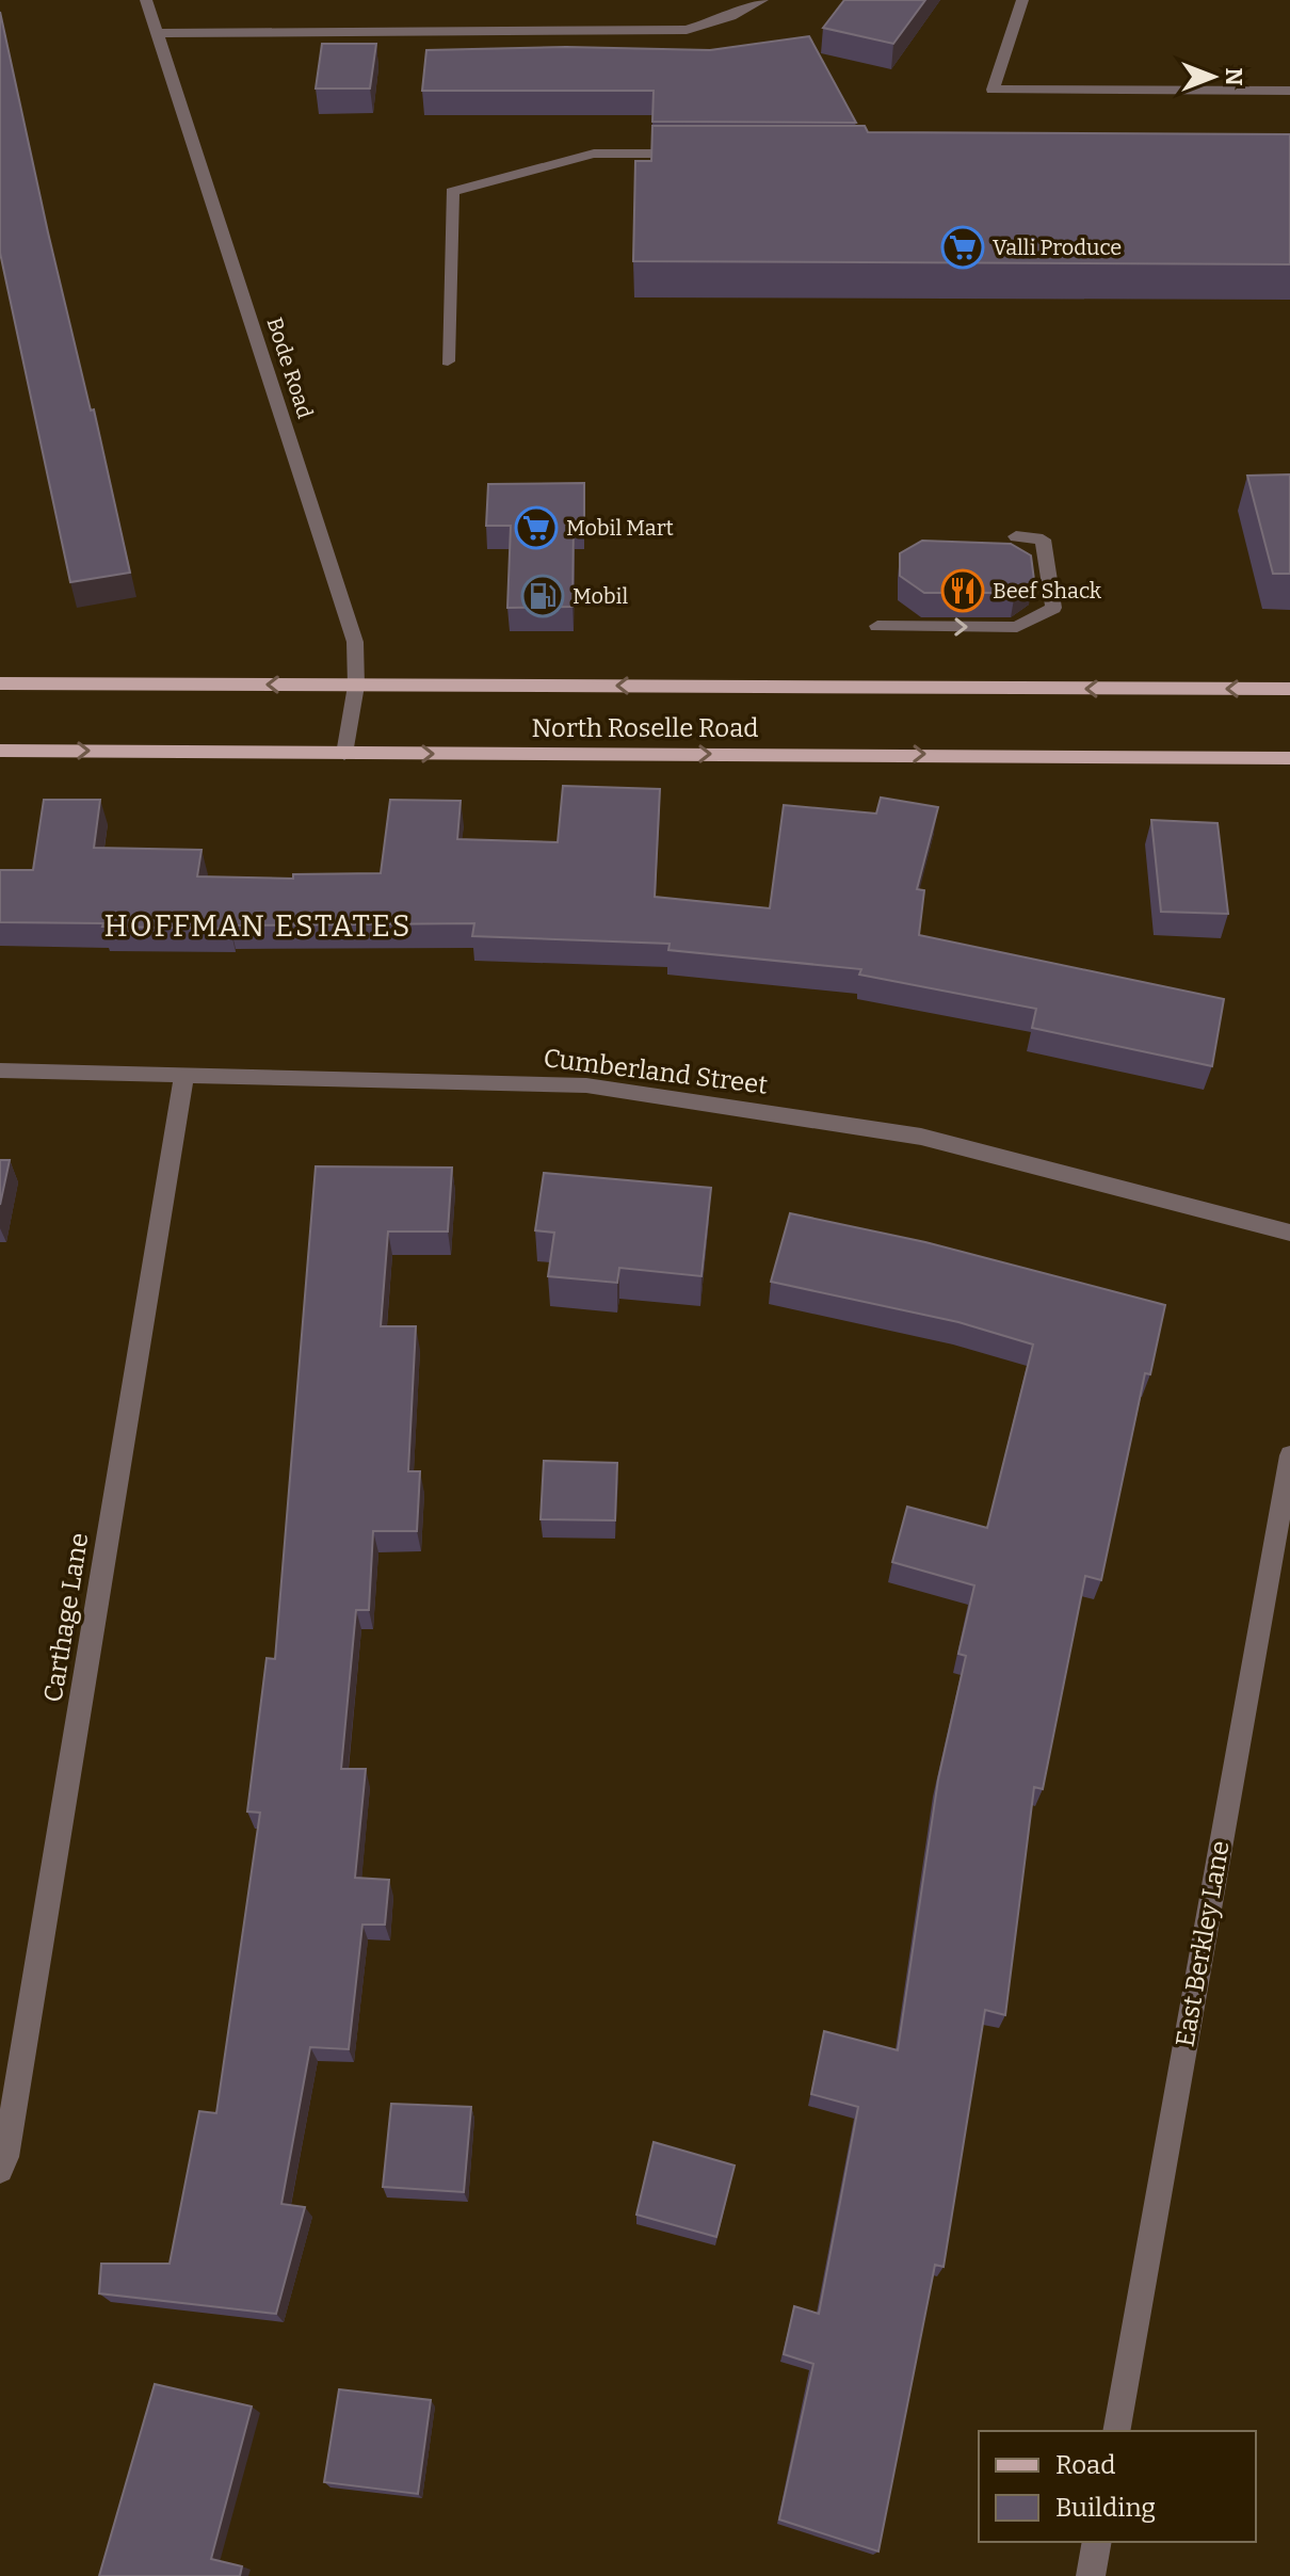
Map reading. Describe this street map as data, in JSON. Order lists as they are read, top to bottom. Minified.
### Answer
{"streets":{"main road":["North Roselle Road"],"street":["Bode Road","Cumberland Street","Carthage Lane","East Berkley Lane"]},"crossings":[["Bode Road","North Roselle Road"],["Cumberland Street","Carthage Lane"]],"districts":["HOFFMAN ESTATES"],"places":{"supermarket":["Valli Produce","Mobil Mart"],"restaurant":["Beef Shack"],"fuel station":["Mobil"]},"legend":["Road","Building"],"north":"right"}
